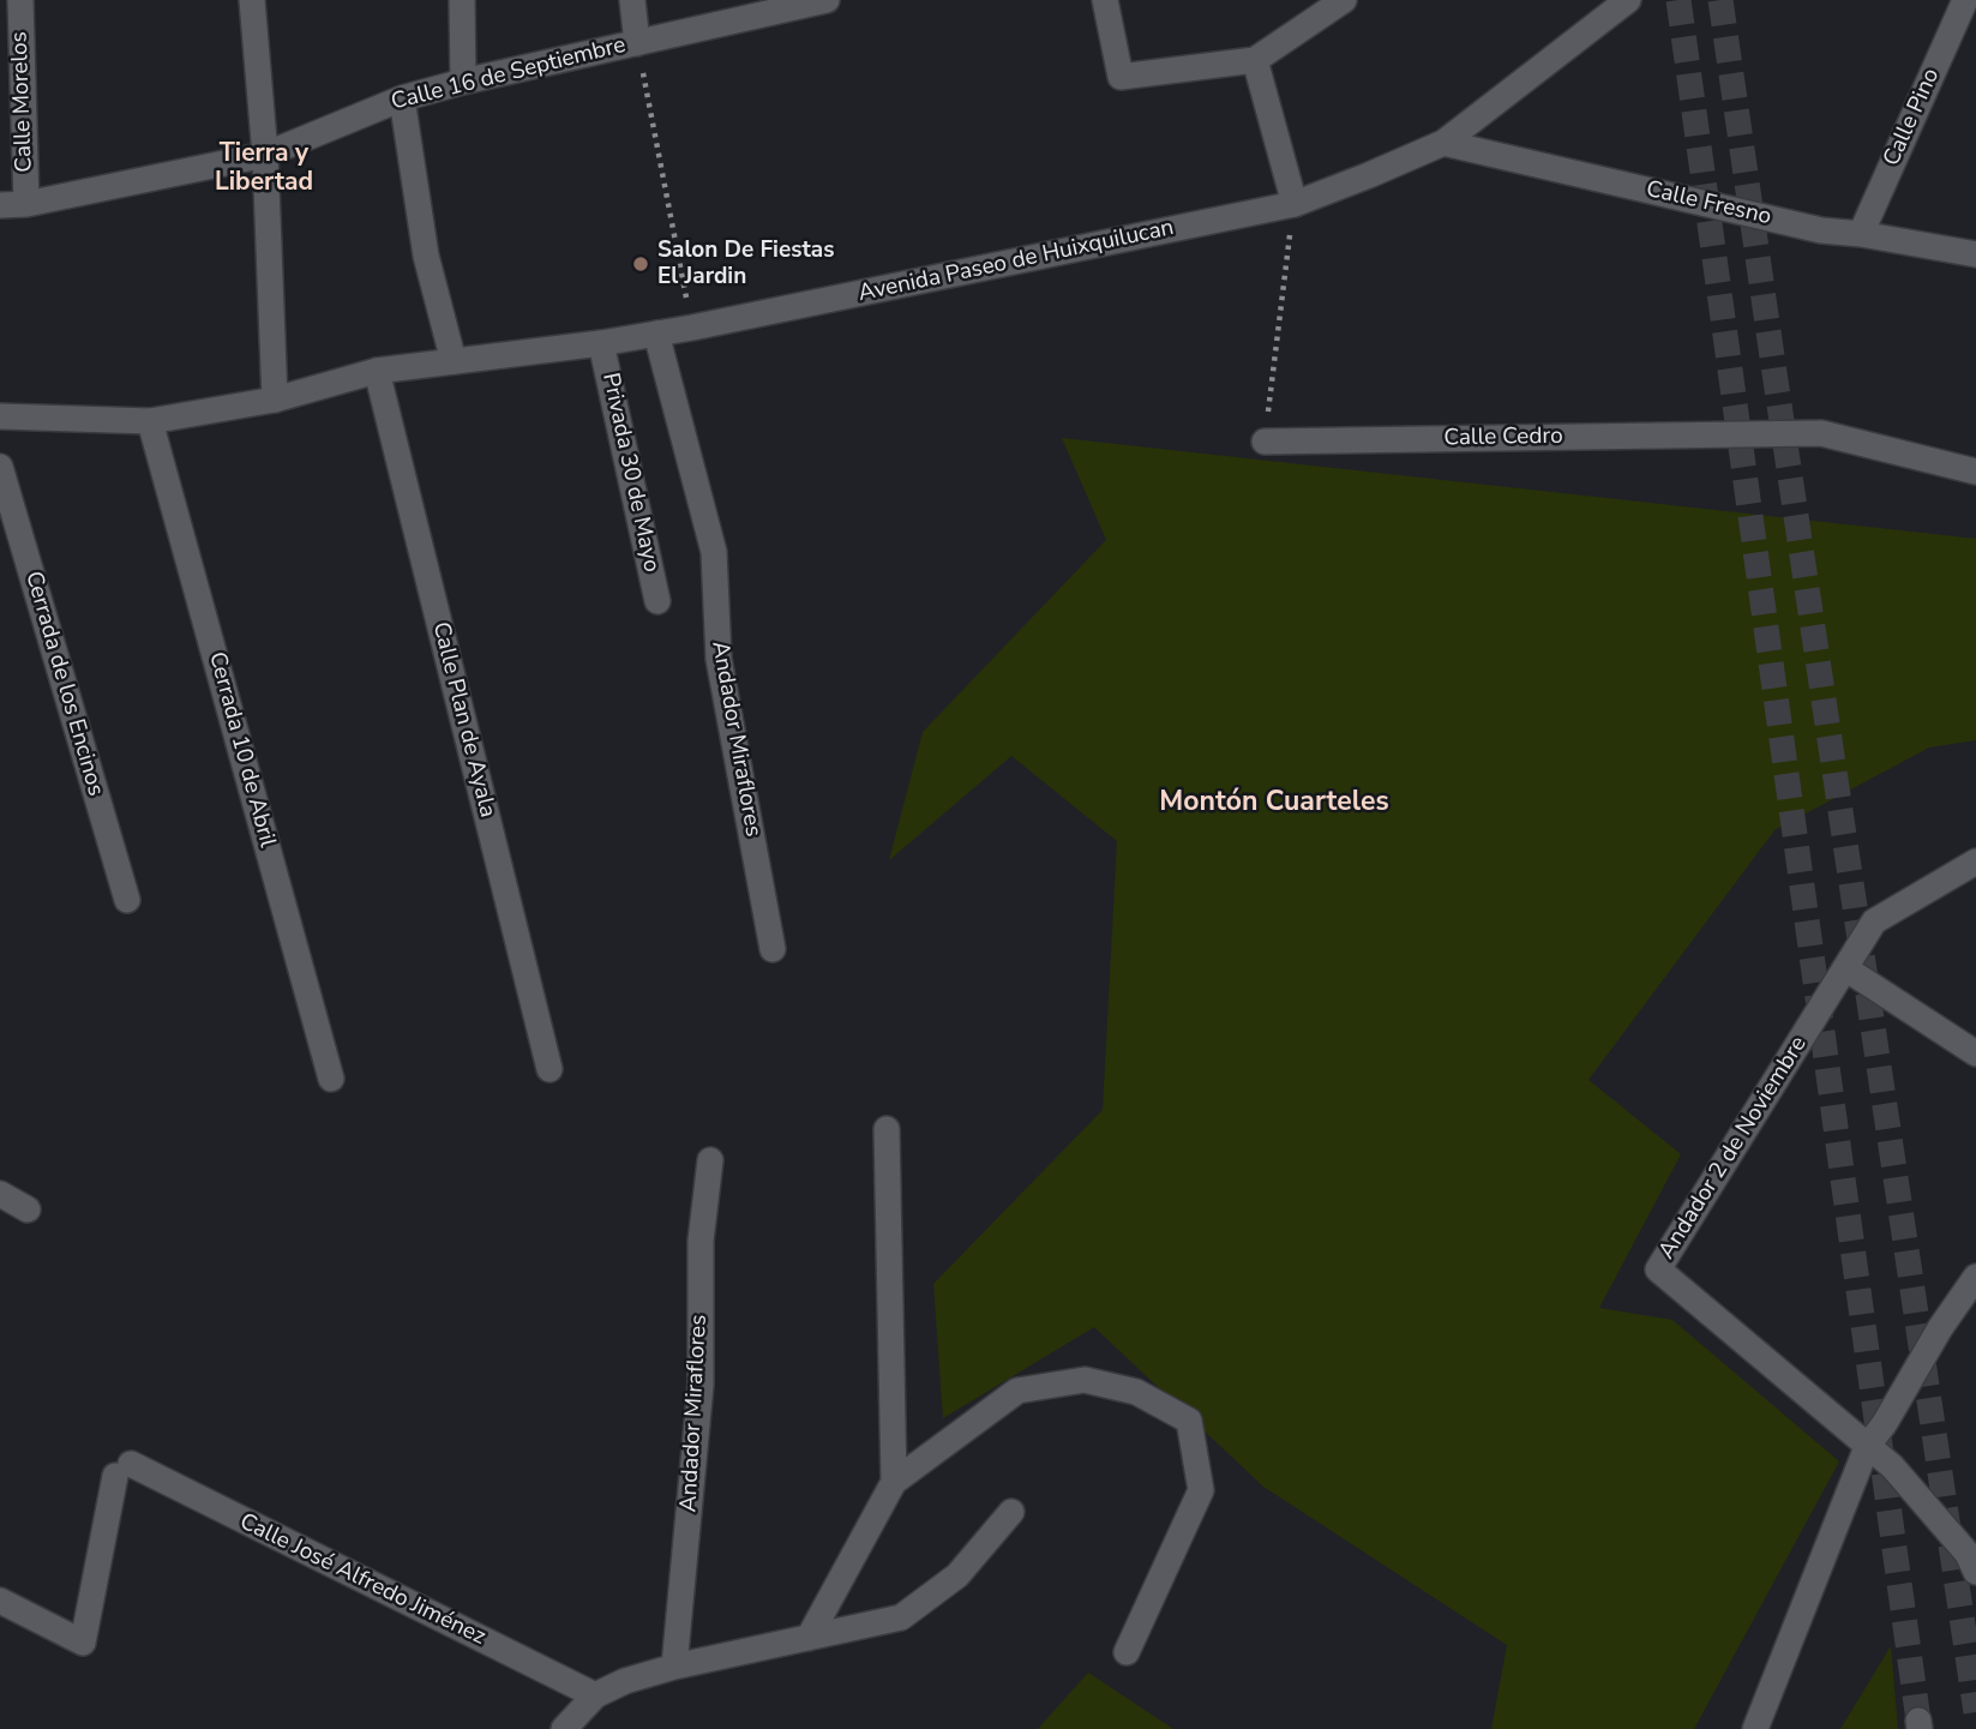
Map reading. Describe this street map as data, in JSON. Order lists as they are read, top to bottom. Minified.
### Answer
{"streets":{"street":["Calle 16 de Septiembre","Calle Morelos","Calle Pino","Calle Fresno","Avenida Paseo de Huixquilucan","Calle Cedro","Privada 30 de Mayo","Cerrada de los Encinos","Calle Plan de Ayala","Andador Miraflores","Cerrada 10 de Abril","Andador 2 de Noviembre","Calle José Alfredo Jiménez"]},"crossings":[["Calle 16 de Septiembre","Calle Morelos"],["Calle Pino","Calle Fresno"],["Calle Fresno","Avenida Paseo de Huixquilucan"],["Avenida Paseo de Huixquilucan","Privada 30 de Mayo"],["Avenida Paseo de Huixquilucan","Calle Plan de Ayala"],["Avenida Paseo de Huixquilucan","Andador Miraflores"],["Avenida Paseo de Huixquilucan","Cerrada 10 de Abril"]],"districts":["Tierra y Libertad","Montón Cuarteles"],"places":["Salon De Fiestas El Jardin"]}
